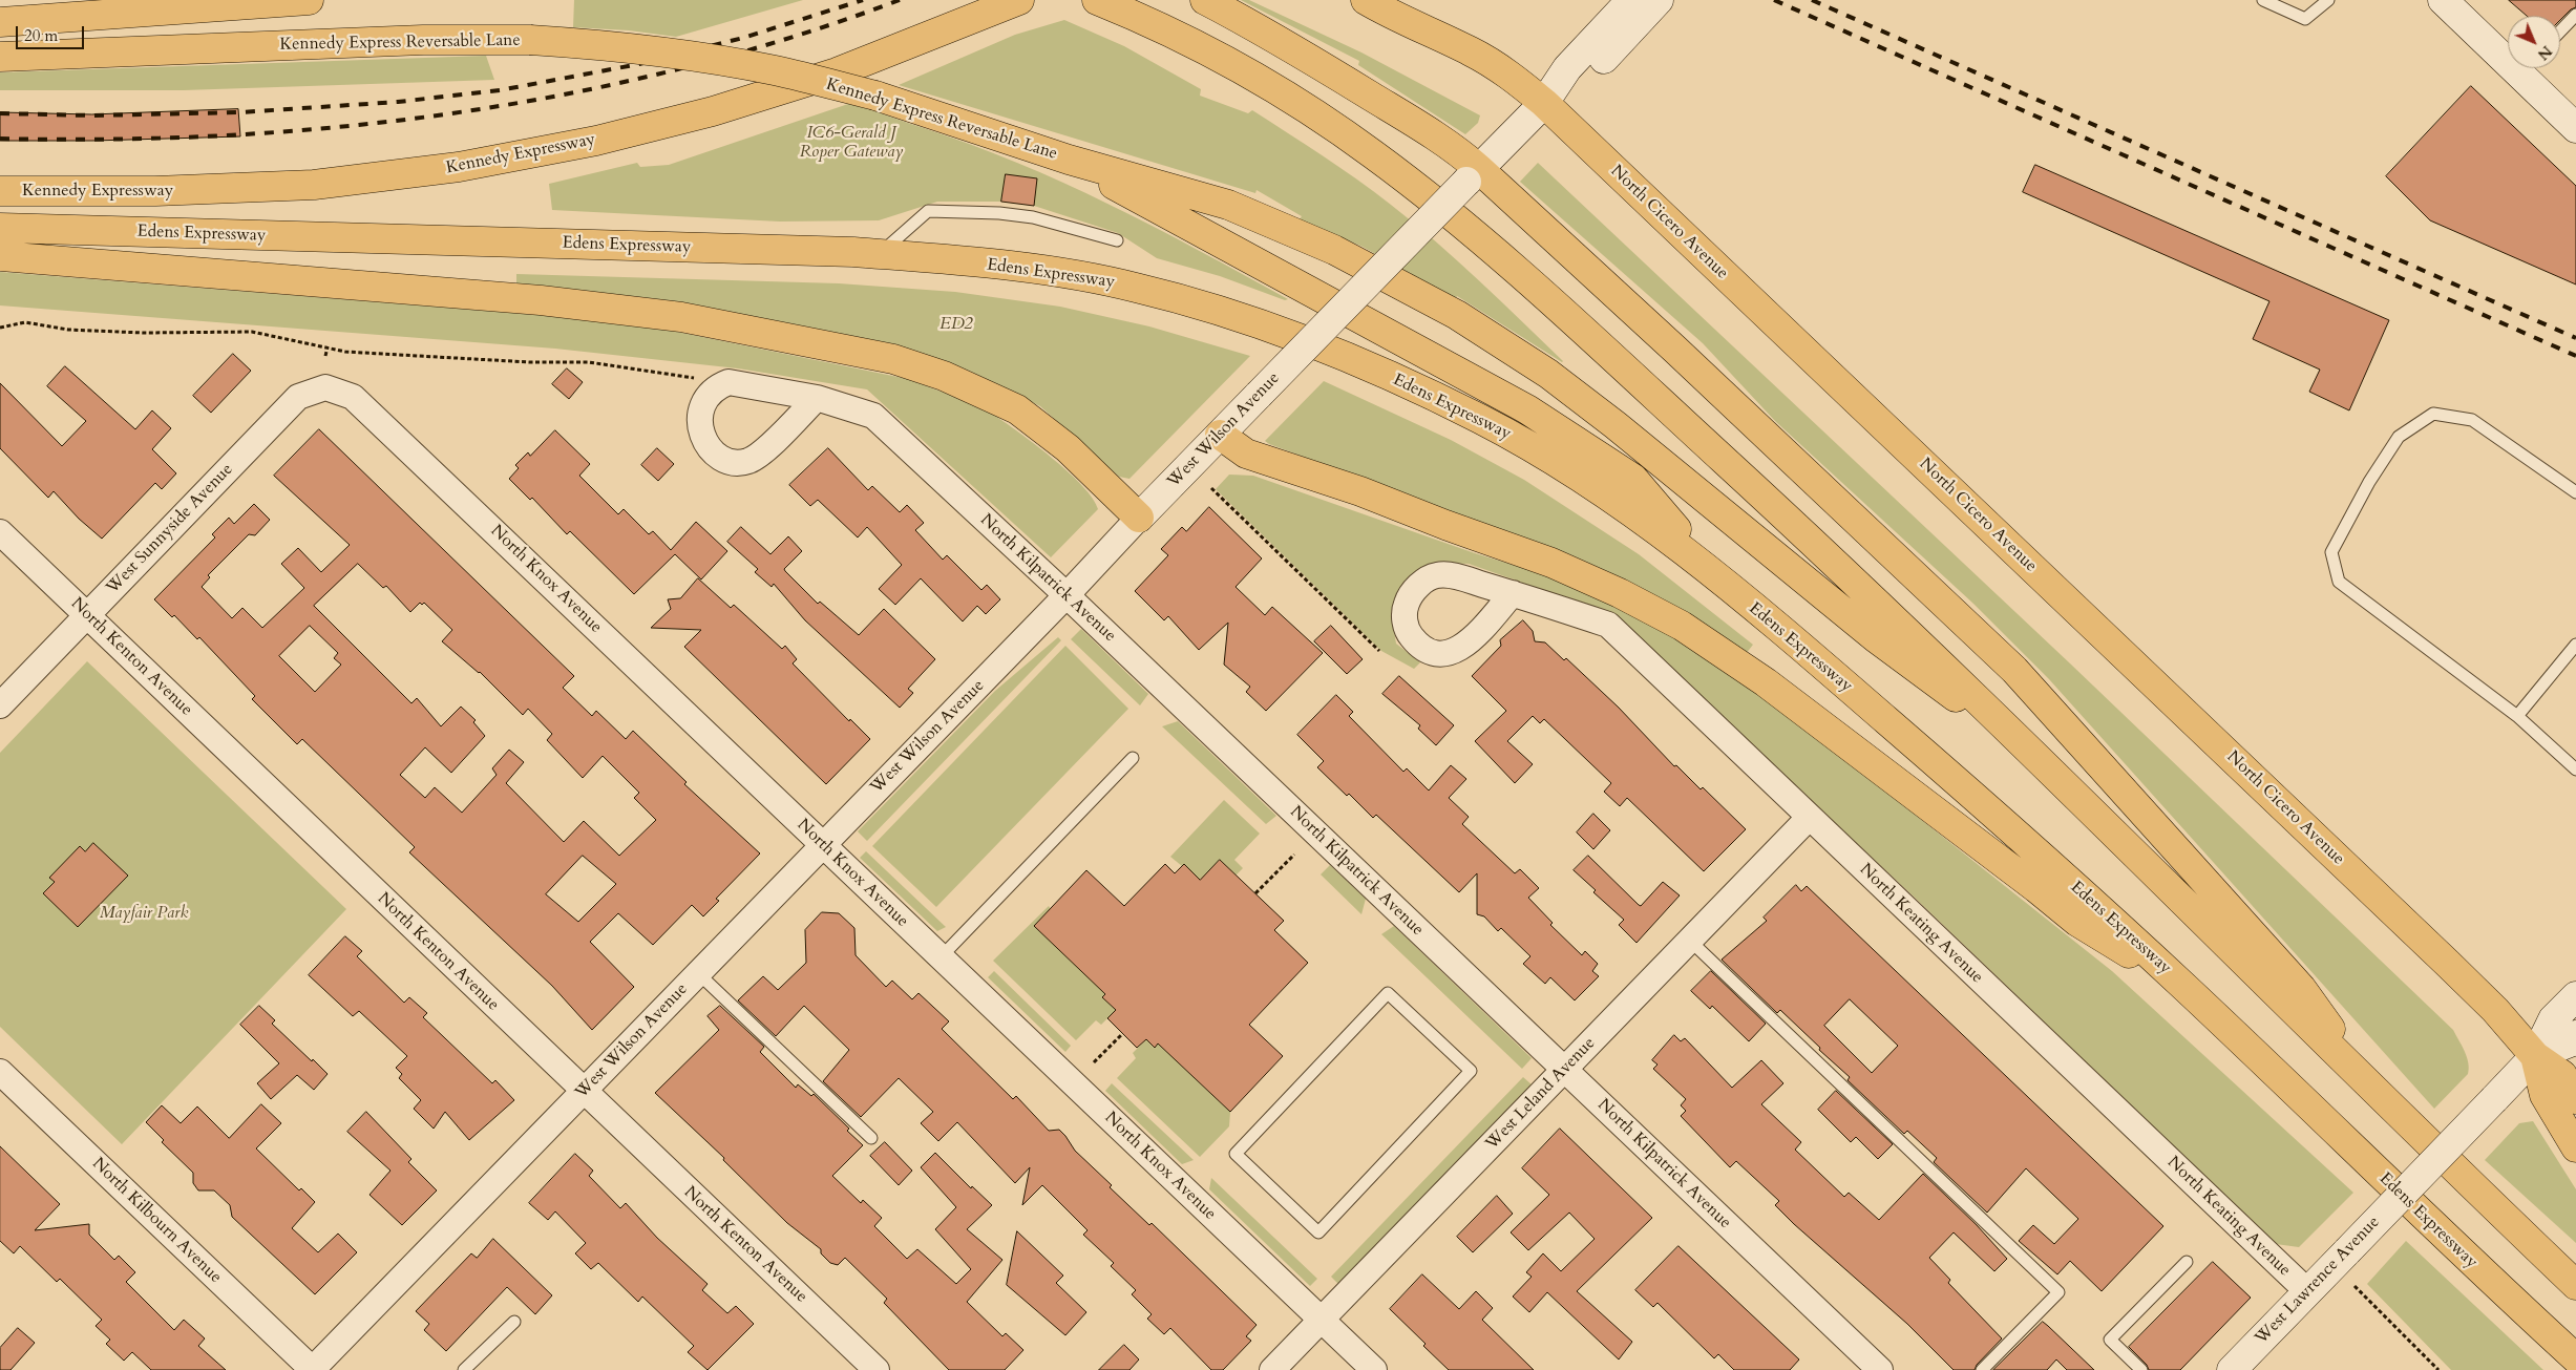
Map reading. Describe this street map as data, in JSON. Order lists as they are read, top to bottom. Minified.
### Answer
{"streets":{"main road":["Kennedy Express Reversable Lane","Kennedy Expressway","North Cicero Avenue","Edens Expressway"],"street":["West Wilson Avenue","West Sunnyside Avenue","North Kilpatrick Avenue","North Knox Avenue","North Kenton Avenue","North Keating Avenue","West Leland Avenue","North Kilbourn Avenue","West Lawrence Avenue"]},"crossings":[["North Cicero Avenue","West Wilson Avenue"],["North Cicero Avenue","West Lawrence Avenue"],["West Wilson Avenue","North Kilpatrick Avenue"],["West Wilson Avenue","North Knox Avenue"],["West Wilson Avenue","North Kenton Avenue"],["West Wilson Avenue","North Kilbourn Avenue"],["West Sunnyside Avenue","North Knox Avenue"],["West Sunnyside Avenue","North Kenton Avenue"],["North Kilpatrick Avenue","West Leland Avenue"],["North Knox Avenue","West Leland Avenue"],["North Keating Avenue","West Leland Avenue"],["North Keating Avenue","West Lawrence Avenue"]],"parks":["IC6-Gerald J Roper Gateway","ED2","Mayfair Park"],"scale_bar":"20 m","north":"bottom right"}
